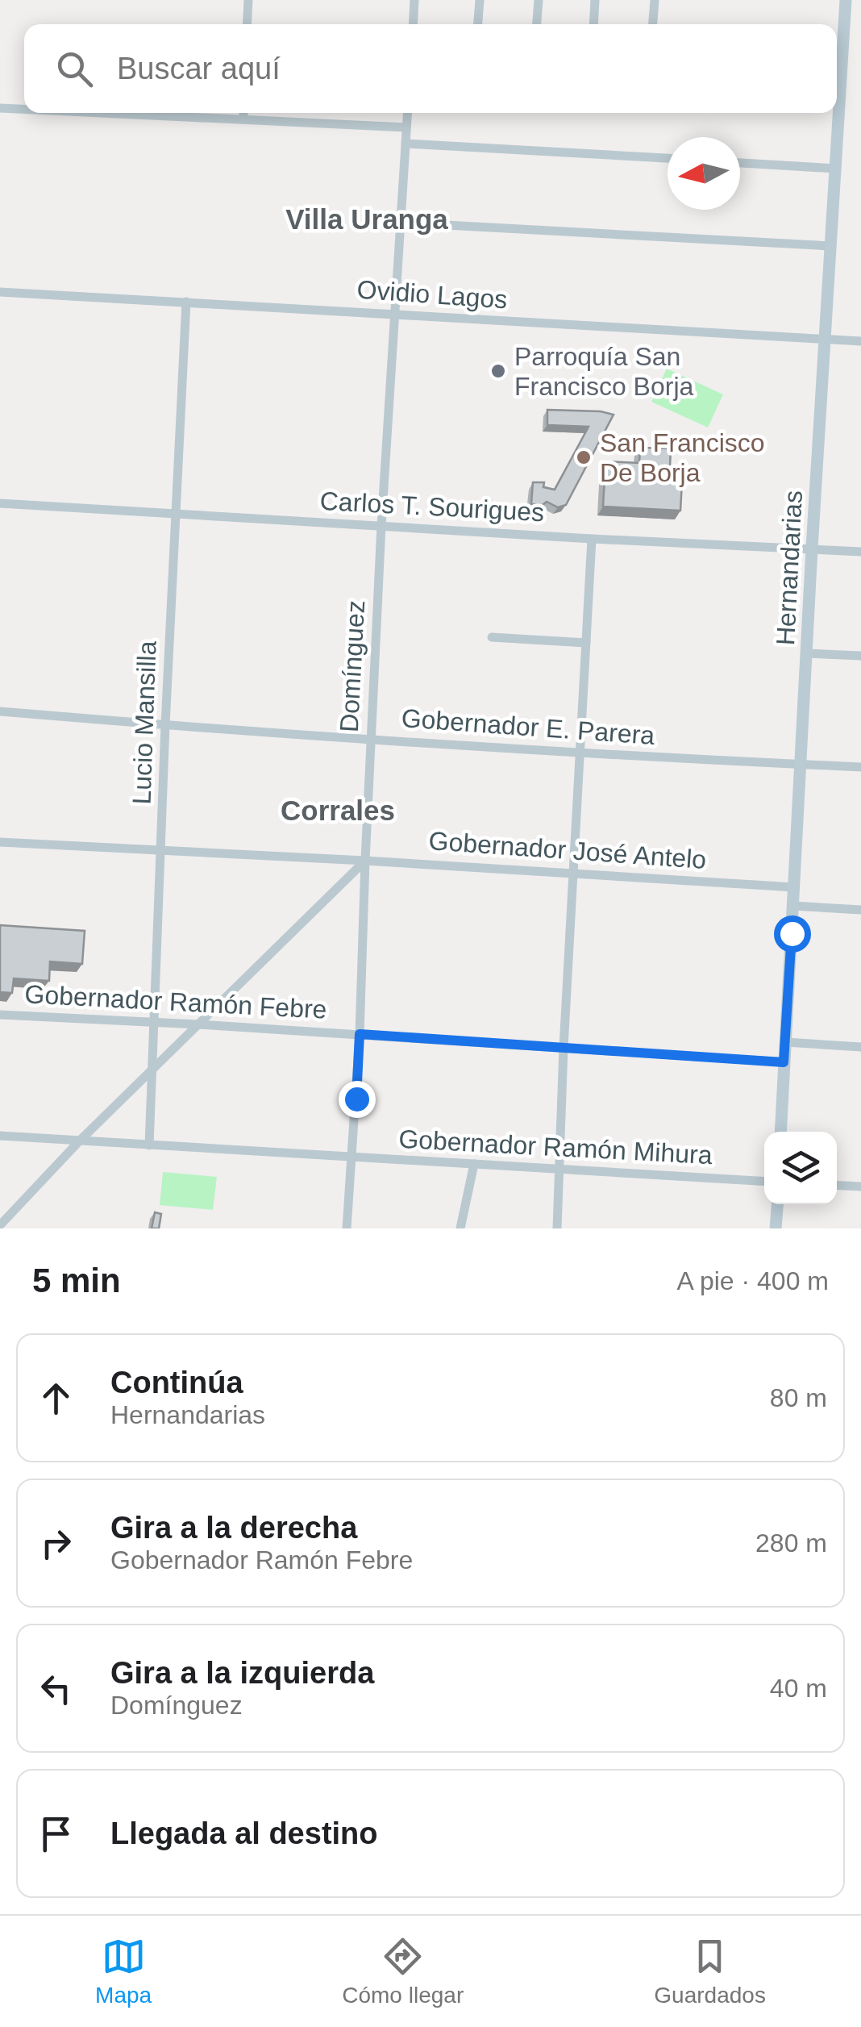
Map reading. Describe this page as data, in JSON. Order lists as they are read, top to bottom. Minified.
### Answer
{"streets":{"street":["Ovidio Lagos","Carlos T. Sourigues","Hernandarias","Domínguez","Lucio Mansilla","Gobernador E. Parera","Gobernador José Antelo","Gobernador Ramón Febre","Gobernador Ramón Mihura"]},"crossings":[["Ovidio Lagos","Hernandarias"],["Ovidio Lagos","Domínguez"],["Ovidio Lagos","Lucio Mansilla"],["Carlos T. Sourigues","Hernandarias"],["Carlos T. Sourigues","Domínguez"],["Carlos T. Sourigues","Lucio Mansilla"],["Hernandarias","Gobernador E. Parera"],["Hernandarias","Gobernador José Antelo"],["Hernandarias","Gobernador Ramón Febre"],["Domínguez","Gobernador E. Parera"],["Domínguez","Gobernador José Antelo"],["Domínguez","Gobernador Ramón Febre"],["Domínguez","Gobernador Ramón Mihura"],["Lucio Mansilla","Gobernador E. Parera"],["Lucio Mansilla","Gobernador José Antelo"],["Lucio Mansilla","Gobernador Ramón Febre"],["Lucio Mansilla","Gobernador Ramón Mihura"]],"districts":["Villa Uranga","Corrales"],"places":["Parroquía San Francisco Borja","San Francisco De Borja"],"north":"left","page":{"search":"Buscar aquí","heading":["5 min","A pie · 400 m"],"list":[["Continúa","Hernandarias","80 m"],["Gira a la derecha","Gobernador Ramón Febre","280 m"],["Gira a la izquierda","Domínguez","40 m"],"Llegada al destino"],"nav":["Mapa","Cómo llegar","Guardados"]}}
